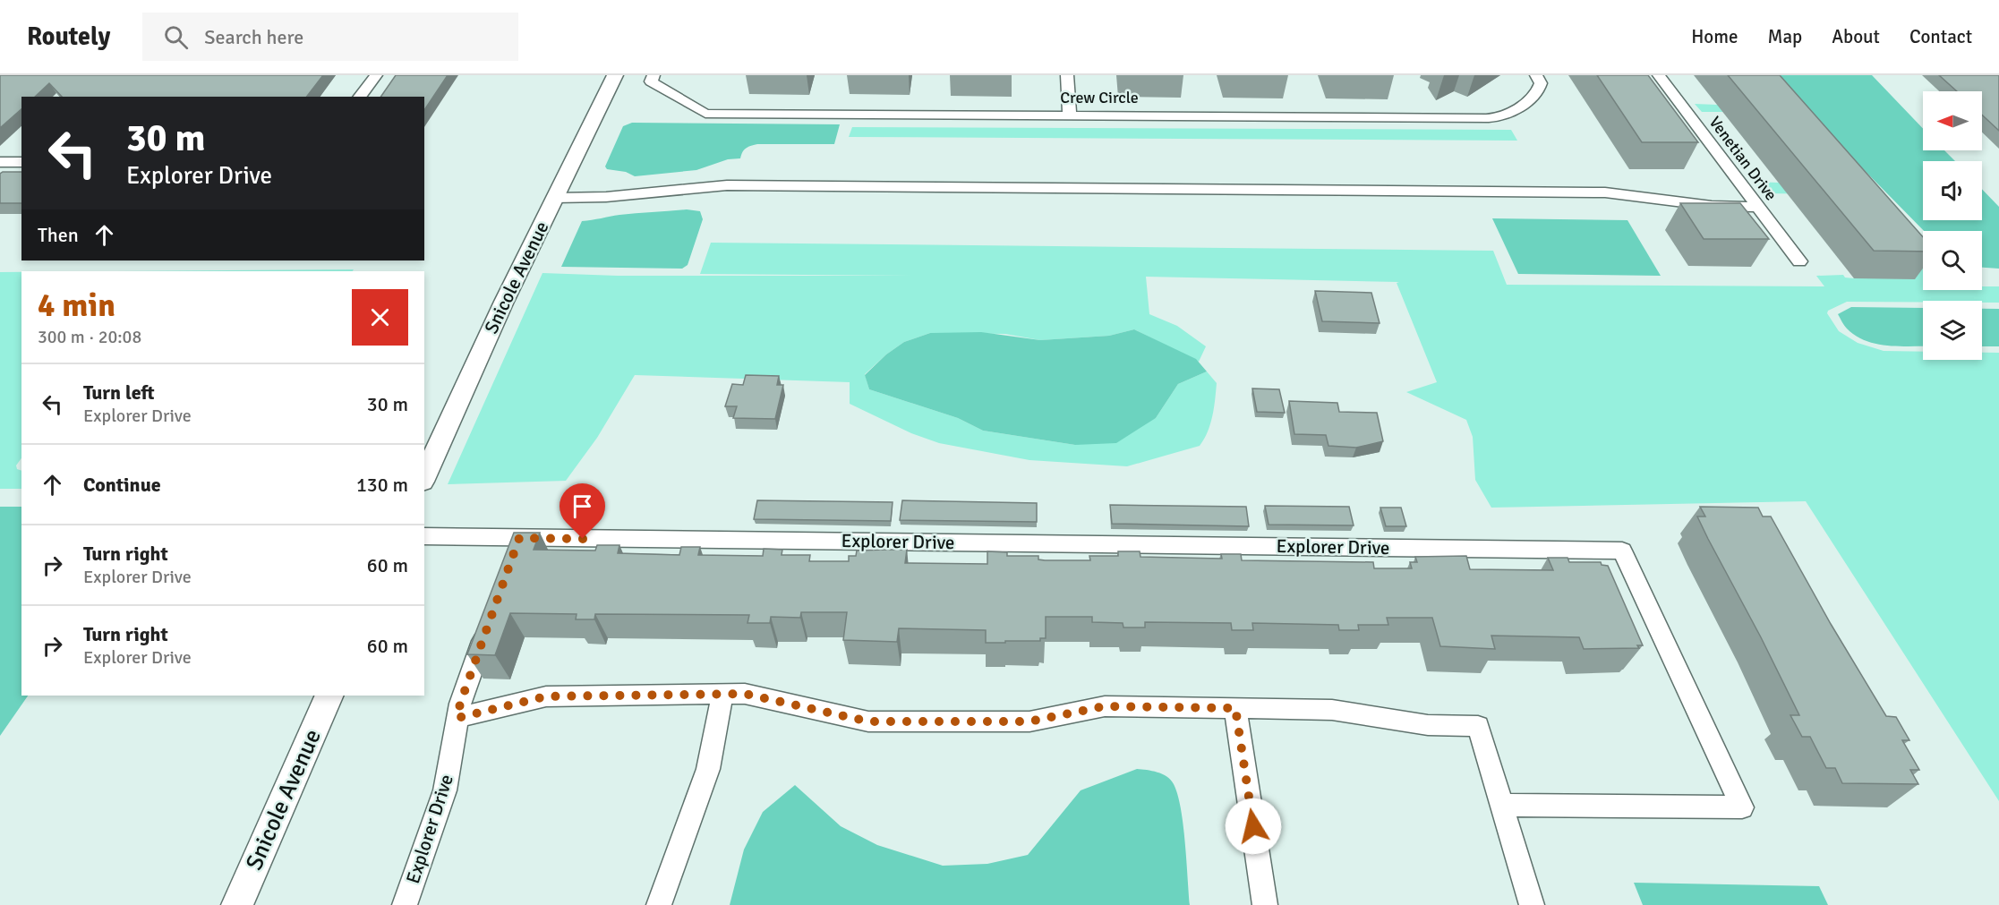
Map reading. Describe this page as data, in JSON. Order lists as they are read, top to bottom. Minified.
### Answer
{"streets":{"street":["Crew Circle","Venetian Drive","Snicole Avenue","Explorer Drive"]},"north":"left","page":{"header":"Routely","search":"Search here","nav":["Home","Map","About","Contact"],"turn":["30 m","Explorer Drive"],"then":"Then","heading":["4 min","300 m · 20:08"],"list":[{"name":"Turn left","note":"Explorer Drive","value":"30 m"},{"name":"Continue","value":"130 m"},{"name":"Turn right","note":"Explorer Drive","value":"60 m"},{"name":"Turn right","note":"Explorer Drive","value":"60 m"}]}}
